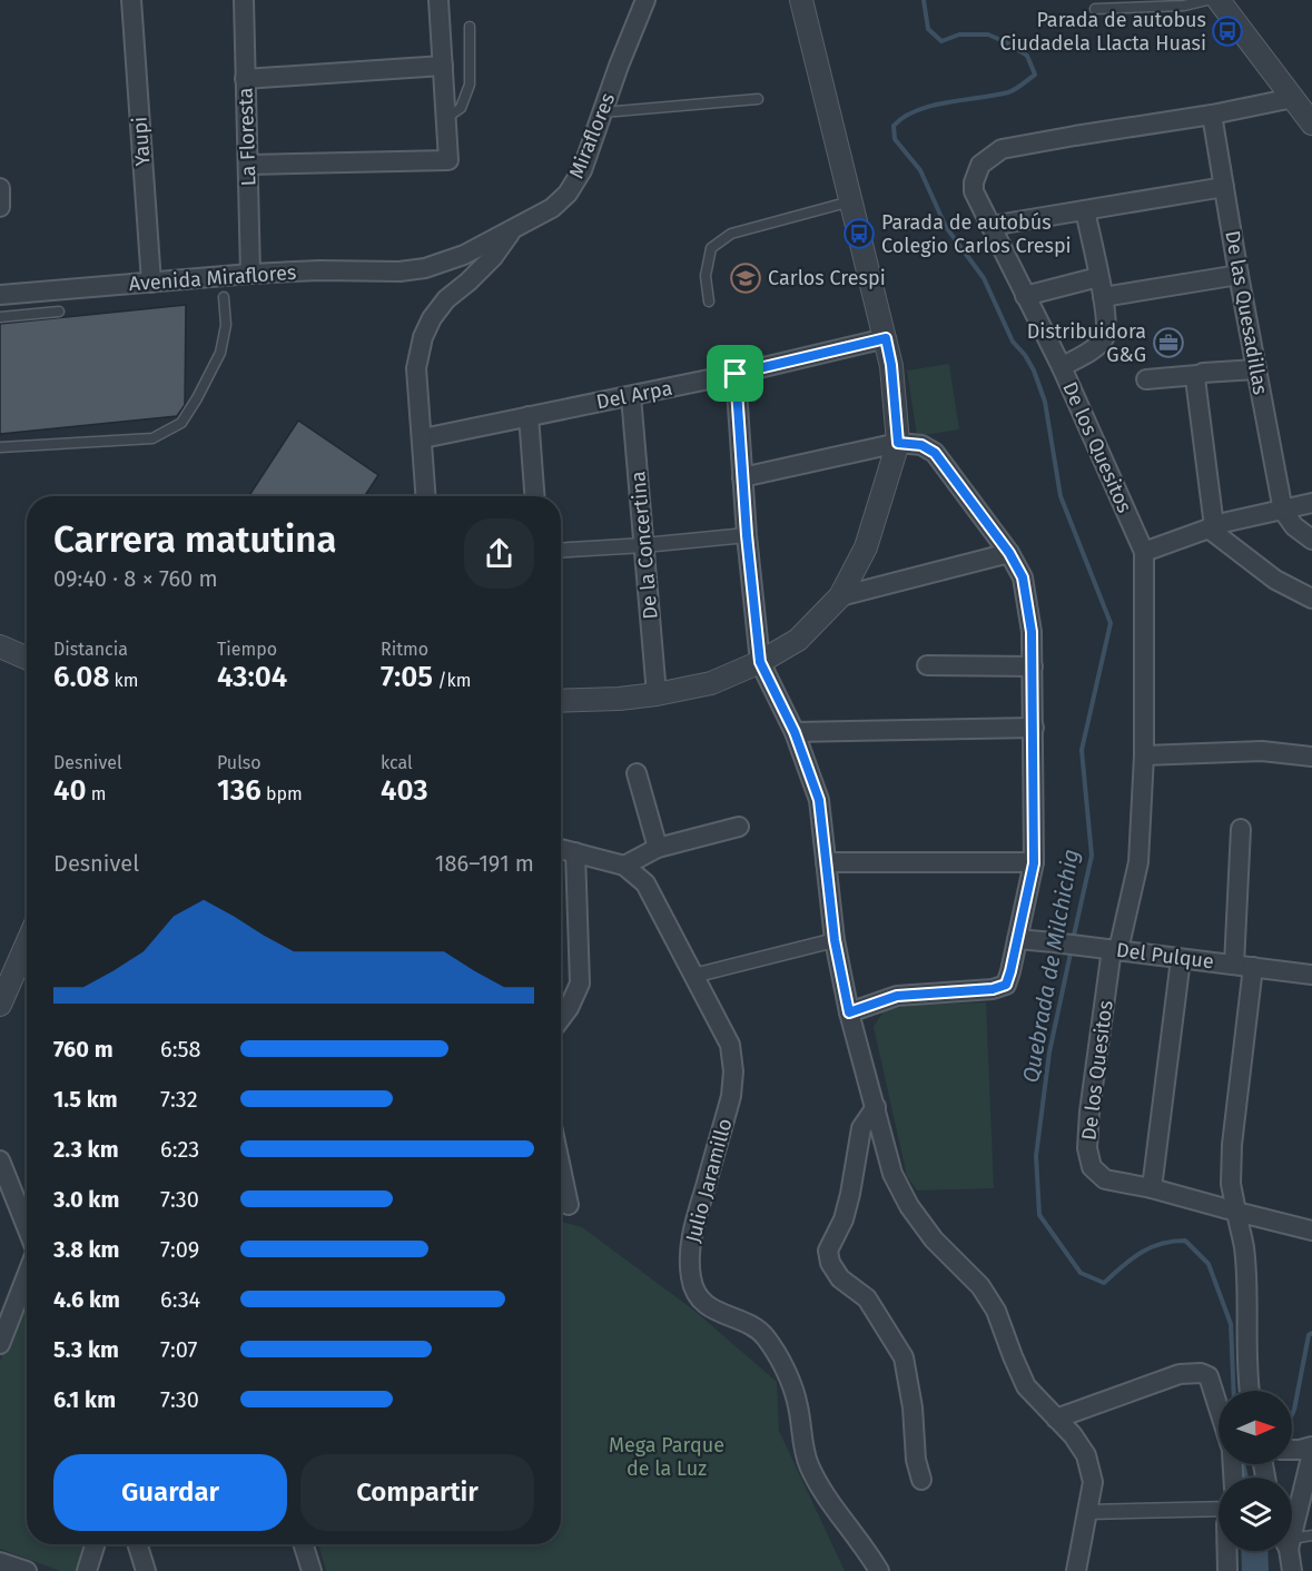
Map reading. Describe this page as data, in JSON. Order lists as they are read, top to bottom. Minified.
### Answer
{"streets":{"street":["Miraflores","La Floresta","Yaupi","Avenida Miraflores","De las Quesadillas","Del Arpa","De los Quesitos","De la Concertina","Del Pulque","Julio Jaramillo"]},"crossings":[["Miraflores","Avenida Miraflores"],["La Floresta","Avenida Miraflores"],["Yaupi","Avenida Miraflores"],["De las Quesadillas","De los Quesitos"],["Del Arpa","De la Concertina"],["De los Quesitos","Del Pulque"]],"water":["Quebrada de Milchichig"],"parks":["Mega Parque de la Luz"],"places":{"bus stop":["Parada de autobus Ciudadela Llacta Huasi","Parada de autobús Colegio Carlos Crespi"],"school or university":["Carlos Crespi"],"office":["Distribuidora G&G"]},"north":"right","page":{"heading":["Carrera matutina","09:40 · 8 × 760 m"],"stats":[["Distancia","6.08 km"],["Tiempo","43:04"],["Ritmo","7:05 /km"],["Desnivel","40 m"],["Pulso","136 bpm"],["kcal","403"]],"chart":["Desnivel","186–191 m"],"list":[{"name":"760 m","note":"6:58"},{"name":"1.5 km","note":"7:32"},{"name":"2.3 km","note":"6:23"},{"name":"3.0 km","note":"7:30"},{"name":"3.8 km","note":"7:09"},{"name":"4.6 km","note":"6:34"},{"name":"5.3 km","note":"7:07"},{"name":"6.1 km","note":"7:30"}],"buttons":["Guardar","Compartir"]}}
